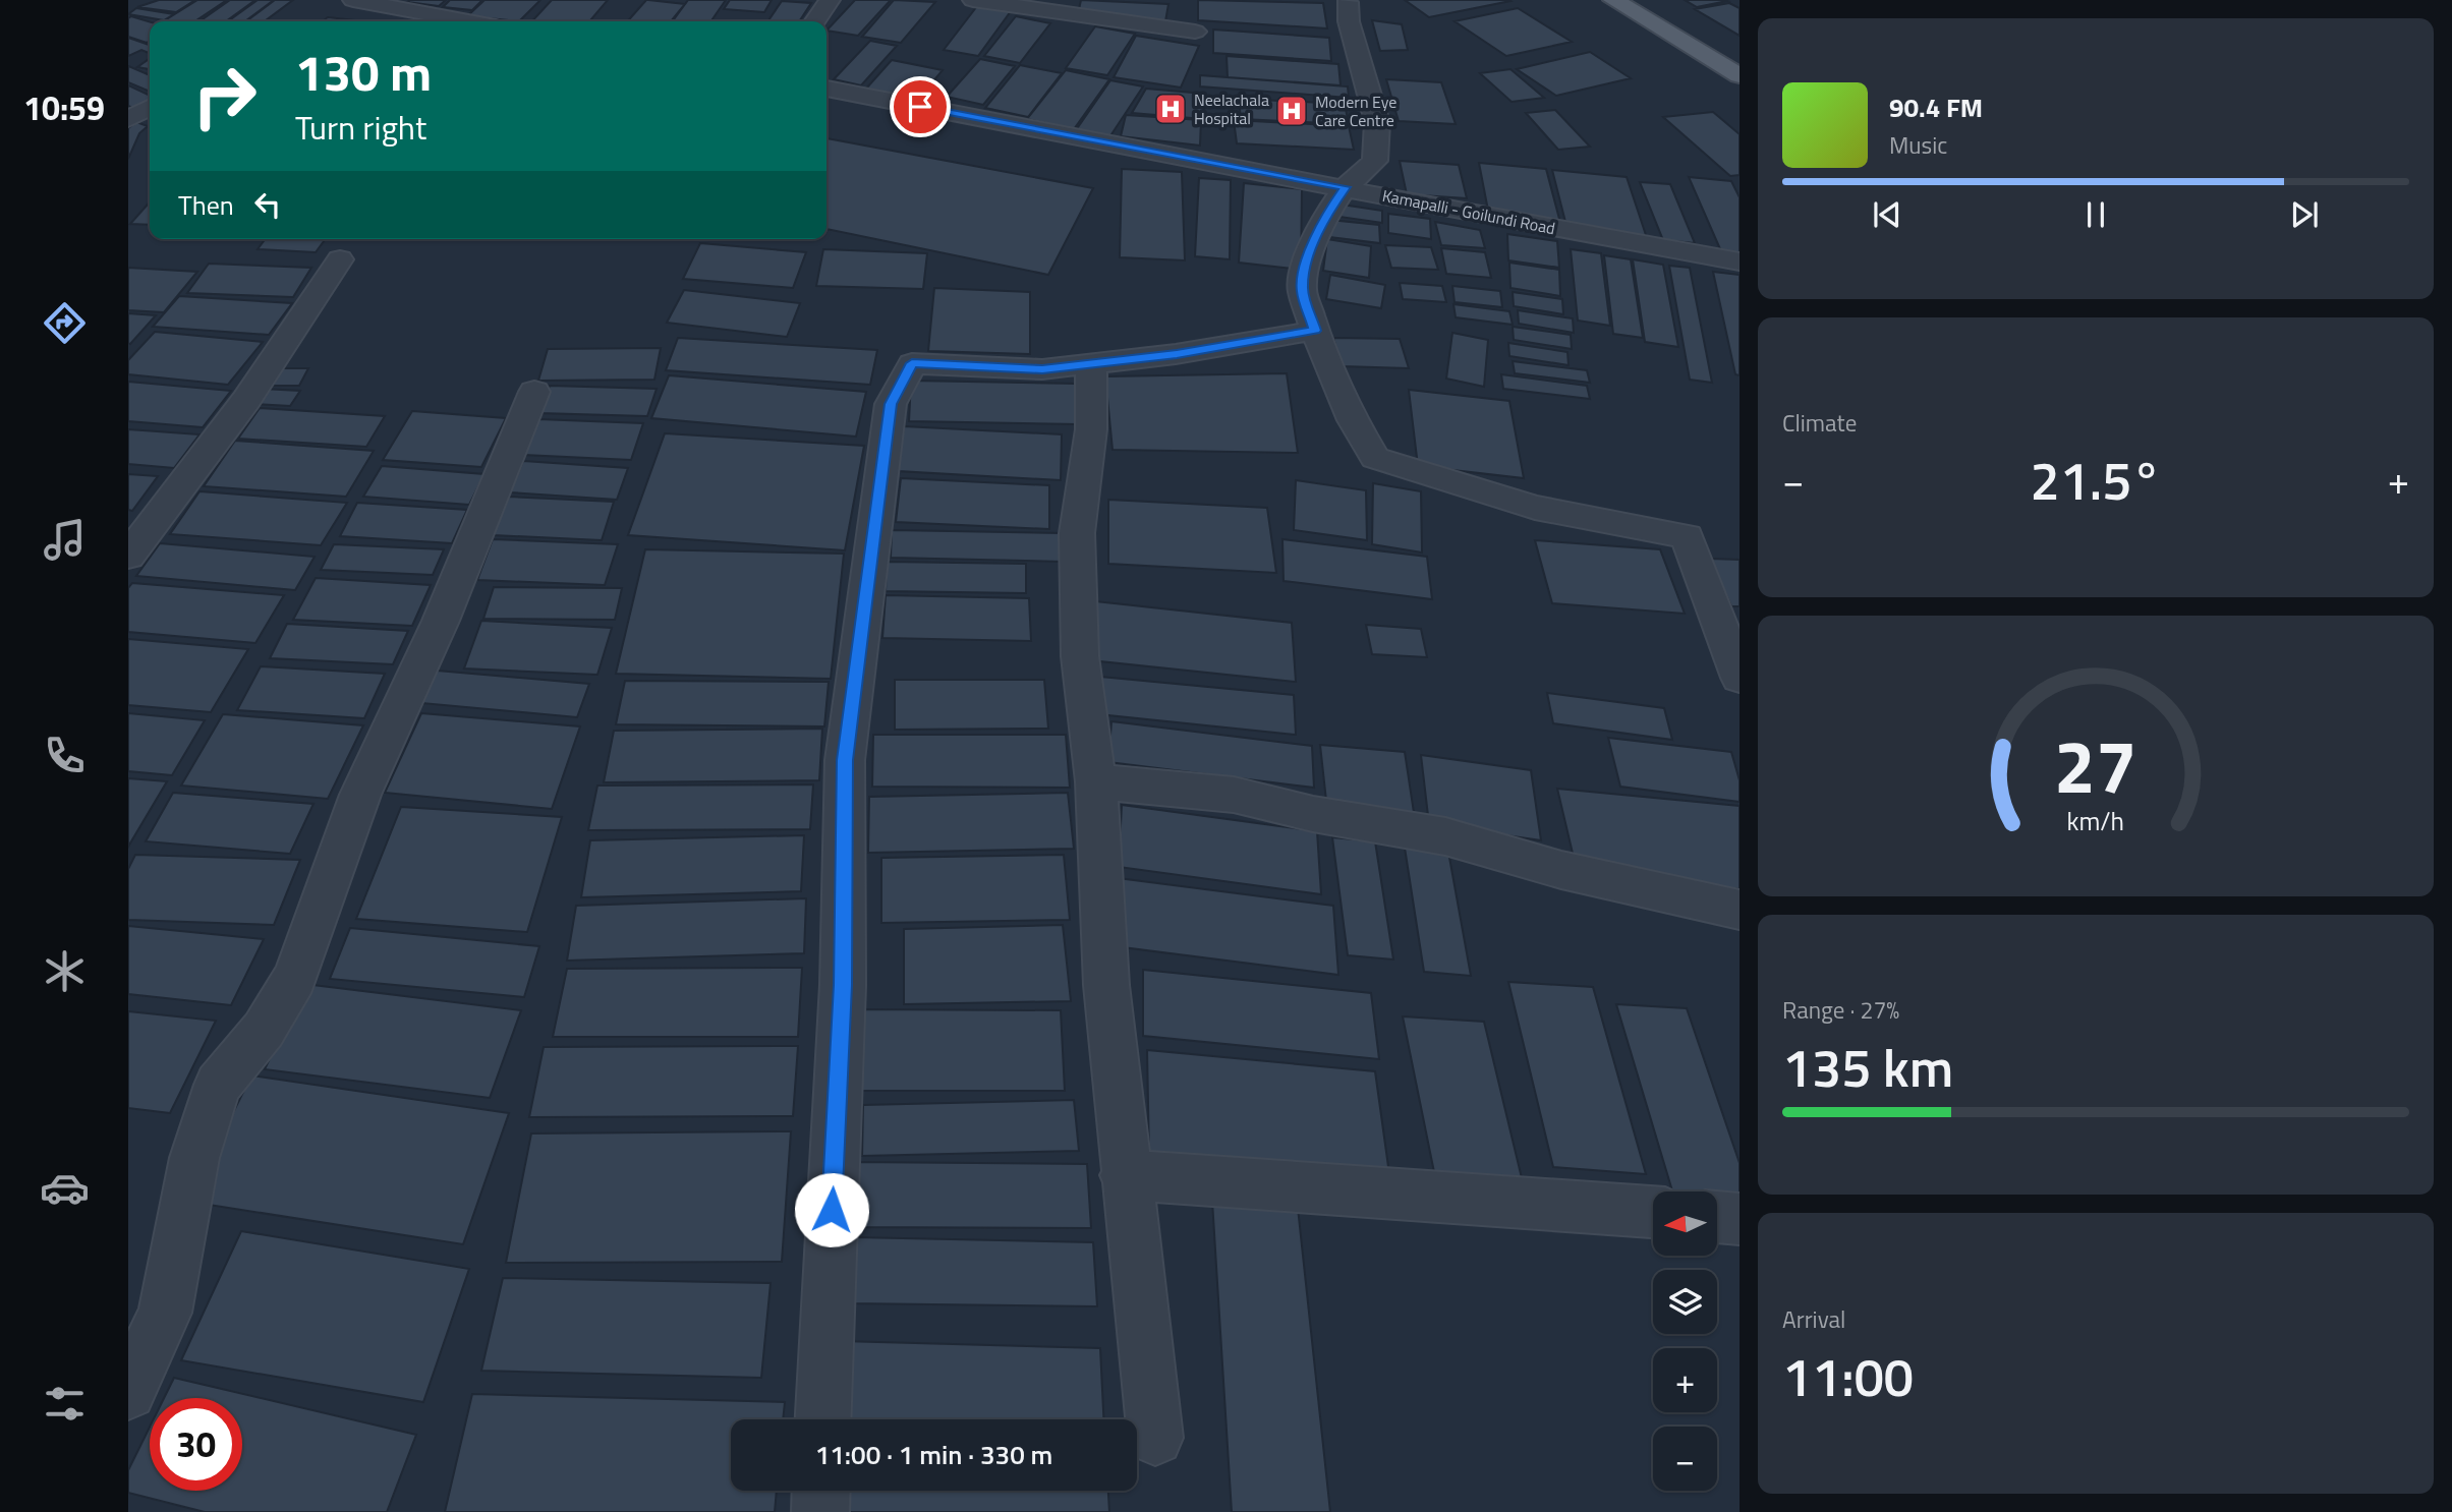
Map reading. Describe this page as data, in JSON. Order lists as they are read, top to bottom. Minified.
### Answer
{"streets":{"street":["Kamapalli - Goilundi Road"]},"places":{"hospital":["Neelachala Hospital","Modern Eye Care Centre"]},"north":"left","page":{"tabs":"10:59","turn":["130 m","Turn right"],"song":["90.4 FM","Music"],"then":"Then","tile":["Climate",["Range · 27%","135 km"],["Arrival","11:00"]],"heat":["−","21.5°","+"],"map_buttons":["+","−"],"limit":"30","trip":"11:00 · 1 min · 330 m","gauge":["27","km/h"]}}
